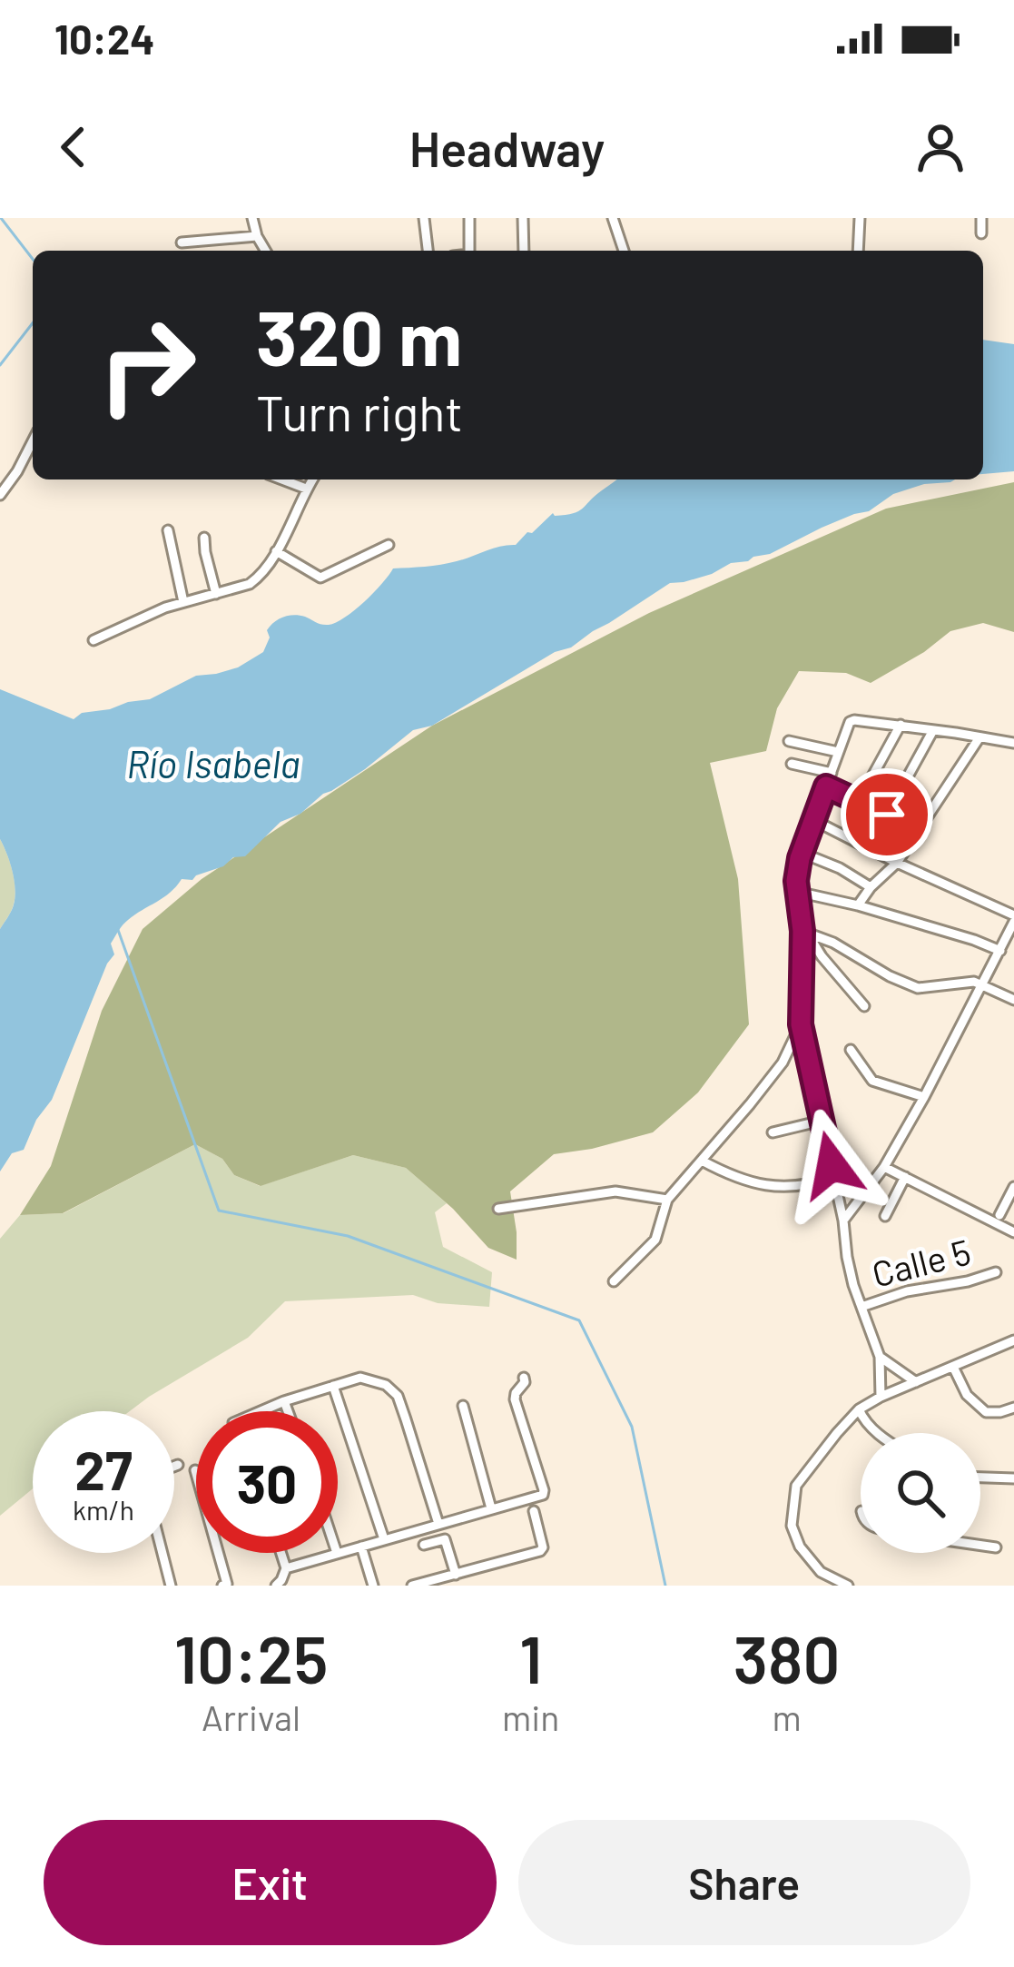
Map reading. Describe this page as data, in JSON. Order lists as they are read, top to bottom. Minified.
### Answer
{"streets":{"street":["Calle 5"]},"water":["Río Isabela"],"page":{"status":"10:24","header":"Headway","turn":["320 m","Turn right"],"speed":"27 km/h","limit":"30","eta":["10:25","Arrival","1","min","380","m"],"buttons":["Exit","Share"]}}
